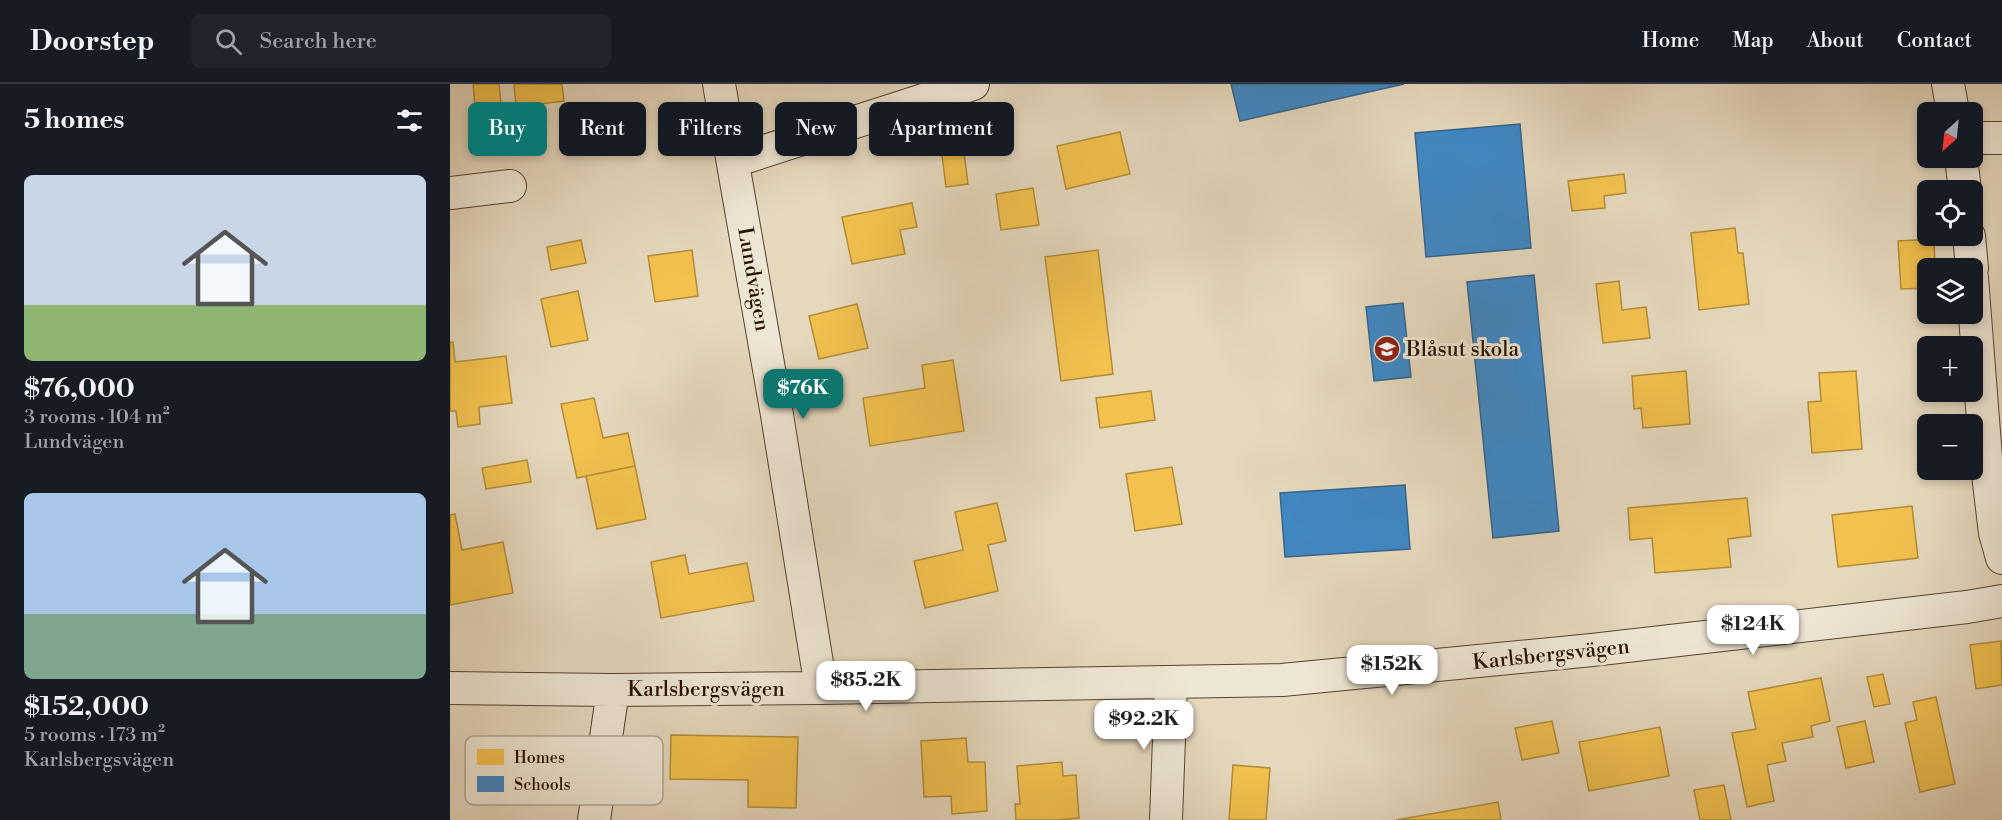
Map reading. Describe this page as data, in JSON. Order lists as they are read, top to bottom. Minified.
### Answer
{"streets":{"street":["Lundvägen","Karlsbergsvägen"]},"crossings":[["Lundvägen","Karlsbergsvägen"]],"places":{"school or university":["Blåsut skola"]},"legend":["Homes","Schools"],"north":"bottom left","page":{"header":"Doorstep","search":"Search here","nav":["Home","Map","About","Contact"],"heading":"5 homes","map_buttons":["+","−"],"chip":["Buy","Rent","Filters","New","Apartment"],"list":[{"name":"$76,000","note":"3 rooms · 104 m² · Lundvägen"},{"name":"$152,000","note":"5 rooms · 173 m² · Karlsbergsvägen"}],"price":["$76K","$124K","$152K","$85.2K","$92.2K"]}}
